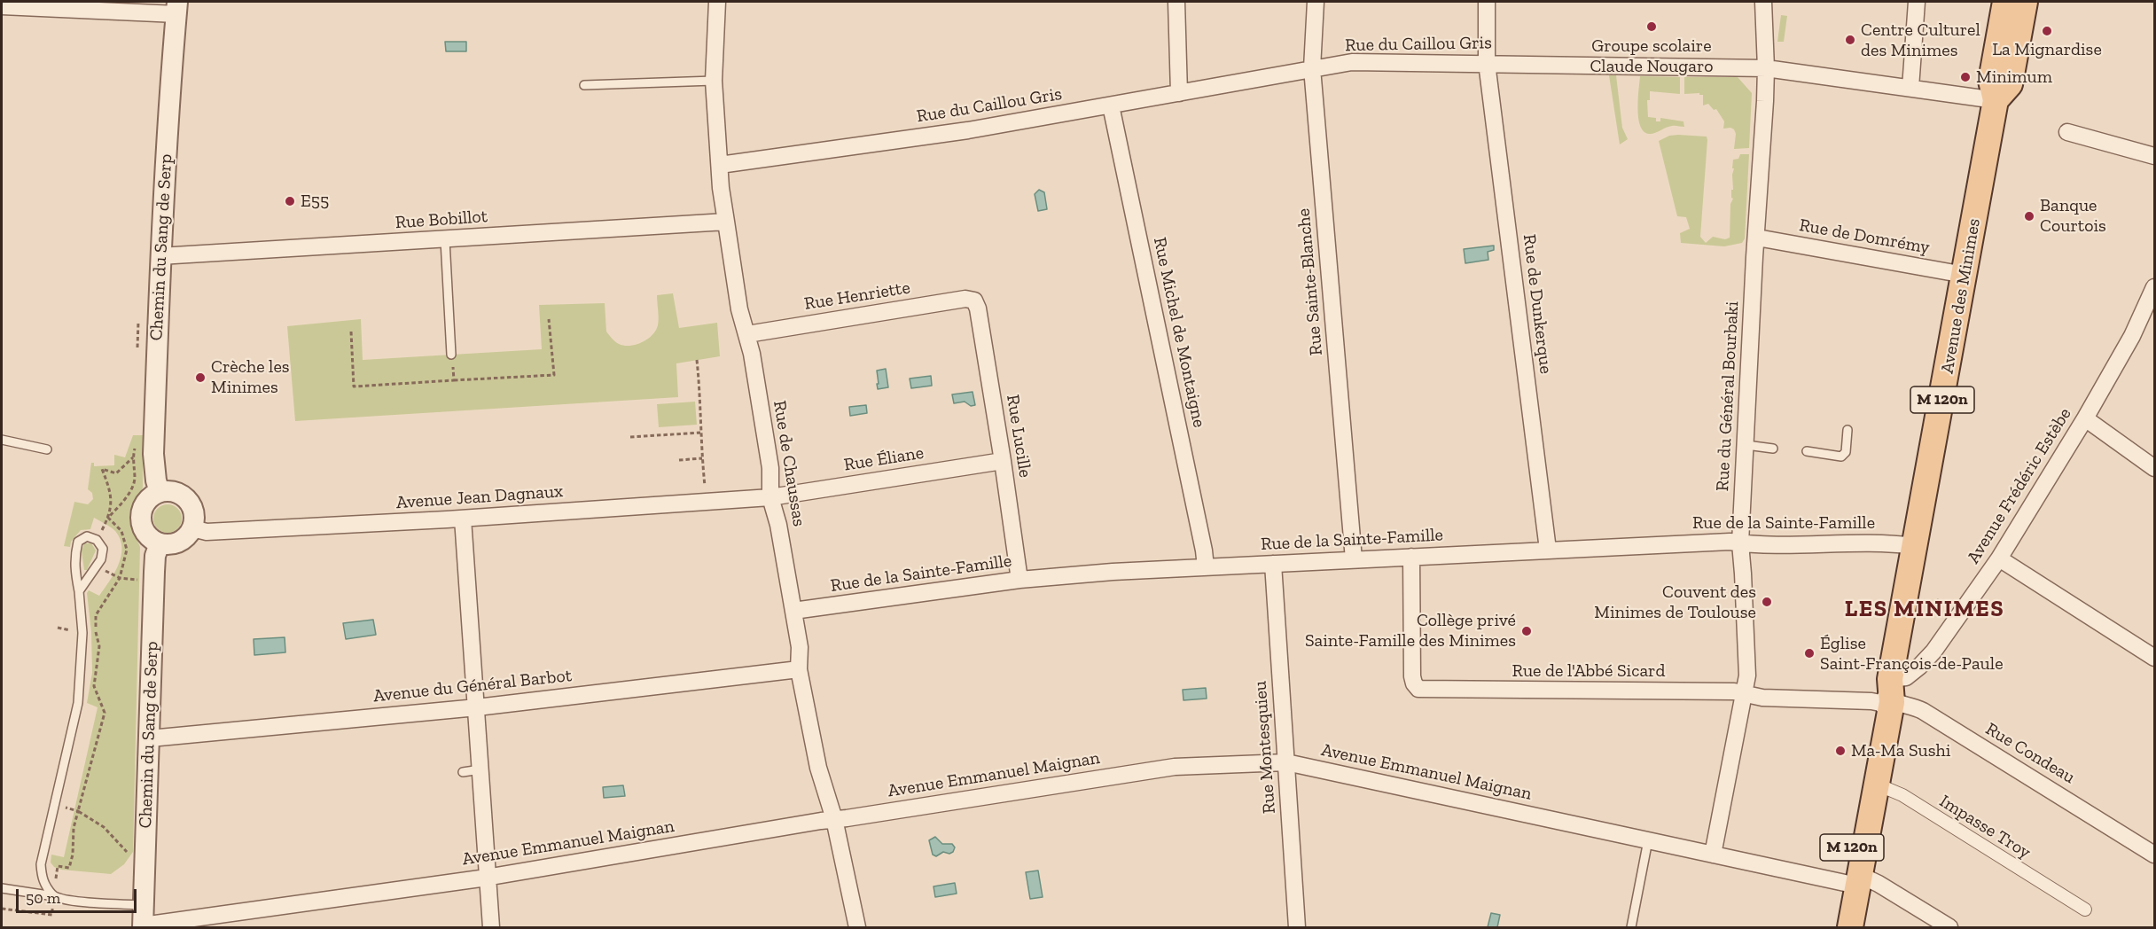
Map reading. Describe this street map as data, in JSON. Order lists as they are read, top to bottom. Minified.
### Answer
{"streets":{"main road":["Avenue des Minimes","M 120n"],"street":["Rue du Caillou Gris","Rue Bobillot","Rue de Domrémy","Chemin du Sang de Serp","Rue Sainte-Blanche","Rue Henriette","Rue de Dunkerque","Rue Michel de Montaigne","Rue du Général Bourbaki","Rue Lucille","Rue Éliane","Rue de Chaussas","Avenue Frédéric Estèbe","Avenue Jean Dagnaux","Rue de la Sainte-Famille","Rue de l'Abbé Sicard","Avenue du Général Barbot","Rue Montesquieu","Rue Condeau","Avenue Emmanuel Maignan","Impasse Troy"]},"crossings":[["Rue du Caillou Gris","Rue Sainte-Blanche"],["Rue du Caillou Gris","Avenue des Minimes"],["Rue du Caillou Gris","Rue de Dunkerque"],["Rue du Caillou Gris","Rue Michel de Montaigne"],["Rue du Caillou Gris","Rue du Général Bourbaki"],["Rue du Caillou Gris","Rue de Chaussas"],["Rue Bobillot","Chemin du Sang de Serp"],["Rue Bobillot","Rue de Chaussas"],["Rue de Domrémy","Avenue des Minimes"],["Rue de Domrémy","Rue du Général Bourbaki"],["Chemin du Sang de Serp","Avenue Jean Dagnaux"],["Chemin du Sang de Serp","Avenue du Général Barbot"],["Chemin du Sang de Serp","Avenue Emmanuel Maignan"],["Rue Sainte-Blanche","Rue de la Sainte-Famille"],["Rue Henriette","Rue Lucille"],["Rue Henriette","Rue de Chaussas"],["Avenue des Minimes","Avenue Frédéric Estèbe"],["Avenue des Minimes","Rue de la Sainte-Famille"],["Avenue des Minimes","Rue de l'Abbé Sicard"],["Avenue des Minimes","Rue Condeau"],["Avenue des Minimes","Avenue Emmanuel Maignan"],["Avenue des Minimes","Impasse Troy"],["Rue de Dunkerque","Rue de la Sainte-Famille"],["Rue Michel de Montaigne","Rue de la Sainte-Famille"],["Rue du Général Bourbaki","Rue de la Sainte-Famille"],["Rue du Général Bourbaki","Rue de l'Abbé Sicard"],["Rue du Général Bourbaki","Avenue Emmanuel Maignan"],["Rue Lucille","Rue Éliane"],["Rue Lucille","Rue de la Sainte-Famille"],["Rue Éliane","Rue de Chaussas"],["Rue Éliane","Avenue Jean Dagnaux"],["Rue de Chaussas","Avenue Jean Dagnaux"],["Rue de Chaussas","Rue de la Sainte-Famille"],["Rue de Chaussas","Avenue du Général Barbot"],["Rue de Chaussas","Avenue Emmanuel Maignan"],["Avenue Frédéric Estèbe","Rue de l'Abbé Sicard"],["Avenue Frédéric Estèbe","Rue Condeau"],["Rue de la Sainte-Famille","Rue de l'Abbé Sicard"],["Rue de la Sainte-Famille","Rue Montesquieu"],["Rue de l'Abbé Sicard","Rue Condeau"],["Rue Montesquieu","Avenue Emmanuel Maignan"]],"districts":["LES MINIMES"],"places":["Groupe scolaire Claude Nougaro","La Mignardise","Centre Culturel des Minimes","Minimum","E55","Banque Courtois","Crèche les Minimes","Couvent des Minimes de Toulouse","Collège privé Sainte-Famille des Minimes","Église Saint-François-de-Paule","Ma-Ma Sushi"],"scale_bar":"50 m"}
